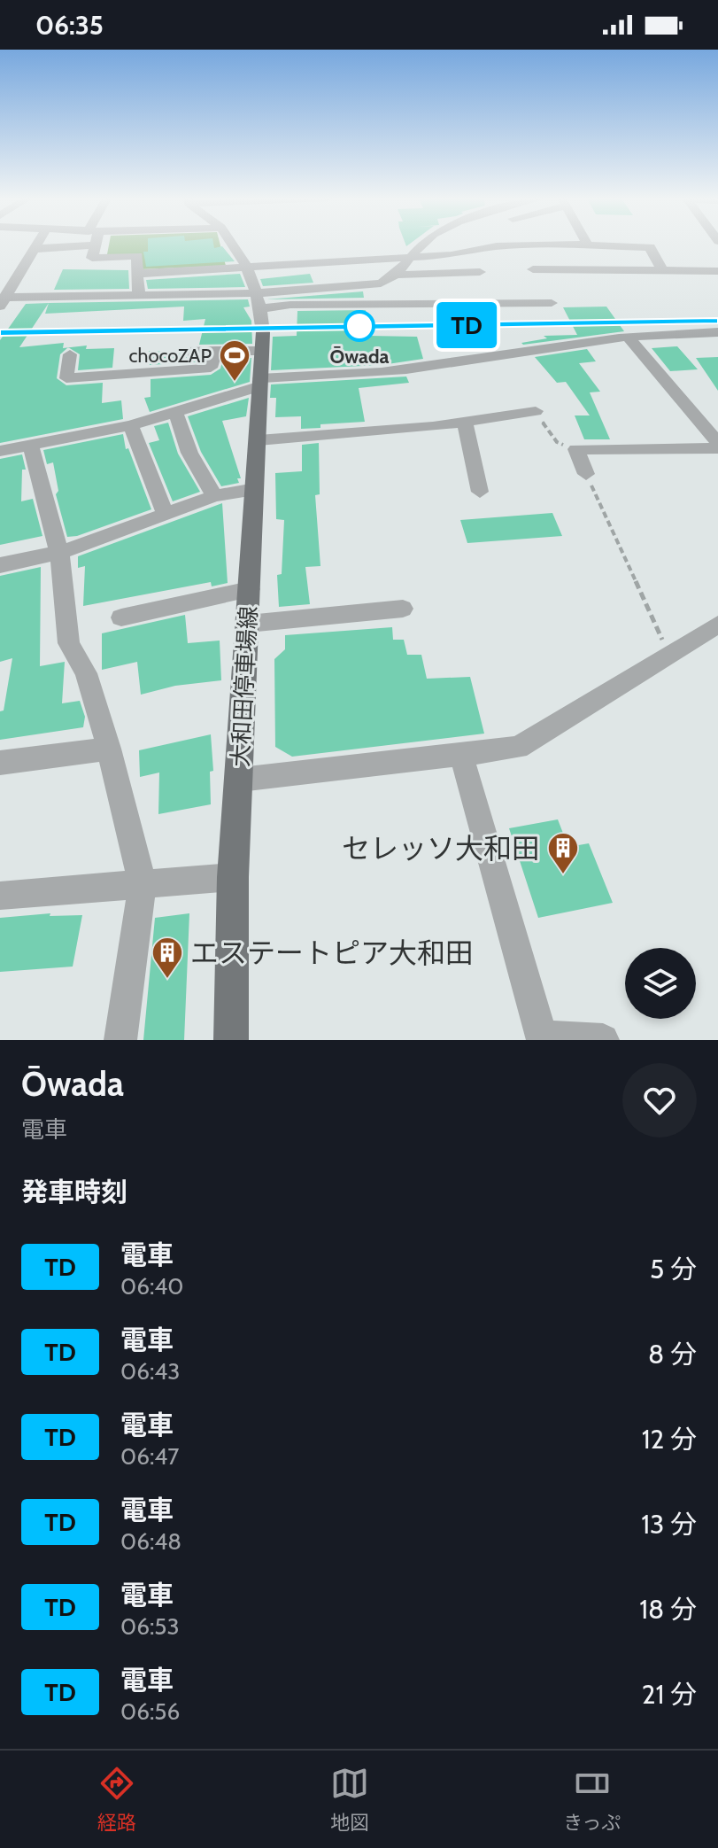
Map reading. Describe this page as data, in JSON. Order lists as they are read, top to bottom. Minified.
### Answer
{"streets":{"main road":["大和田停車場線"]},"places":{"other":["Ōwada"],"sports":["chocoZAP"],"building":["セレッソ大和田","エステートピア大和田"]},"page":{"status":"06:35","on_map":"TD","heading":[["Ōwada","電車"],"発車時刻"],"list":[{"mark":"TD","name":"電車","note":"06:40","value":"5 分"},{"mark":"TD","name":"電車","note":"06:43","value":"8 分"},{"mark":"TD","name":"電車","note":"06:47","value":"12 分"},{"mark":"TD","name":"電車","note":"06:48","value":"13 分"},{"mark":"TD","name":"電車","note":"06:53","value":"18 分"},{"mark":"TD","name":"電車","note":"06:56","value":"21 分"}],"tabs":["経路","地図","きっぷ"]}}
